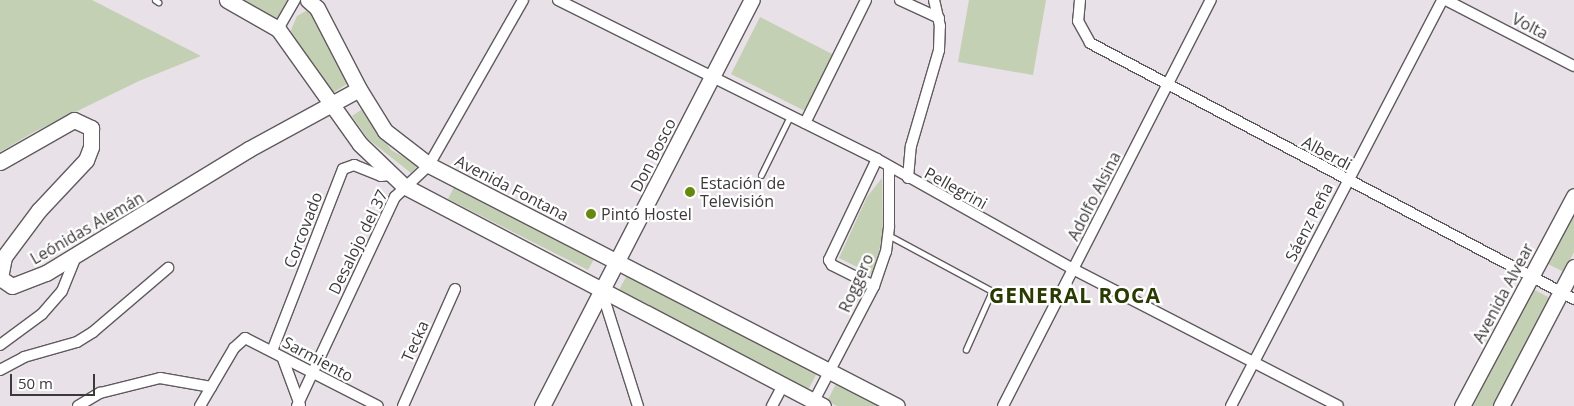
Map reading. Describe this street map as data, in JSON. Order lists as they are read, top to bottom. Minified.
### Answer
{"streets":{"street":["Volta","Alberdi","Don Bosco","Avenida Fontana","Pellegrini","Adolfo Alsina","Sáenz Peña","Leónidas Alemán","Corcovado","Desalojo del 37","Roggero","Avenida Alvear","Tecka","Sarmiento"]},"crossings":[["Alberdi","Adolfo Alsina"],["Alberdi","Sáenz Peña"],["Alberdi","Avenida Alvear"],["Don Bosco","Avenida Fontana"],["Don Bosco","Pellegrini"],["Avenida Fontana","Leónidas Alemán"],["Avenida Fontana","Desalojo del 37"],["Avenida Fontana","Roggero"],["Pellegrini","Adolfo Alsina"],["Pellegrini","Sáenz Peña"],["Pellegrini","Roggero"],["Corcovado","Sarmiento"],["Desalojo del 37","Sarmiento"]],"districts":["GENERAL ROCA"],"places":["Estación de Televisión","Pintó Hostel"],"scale_bar":"50 m"}
